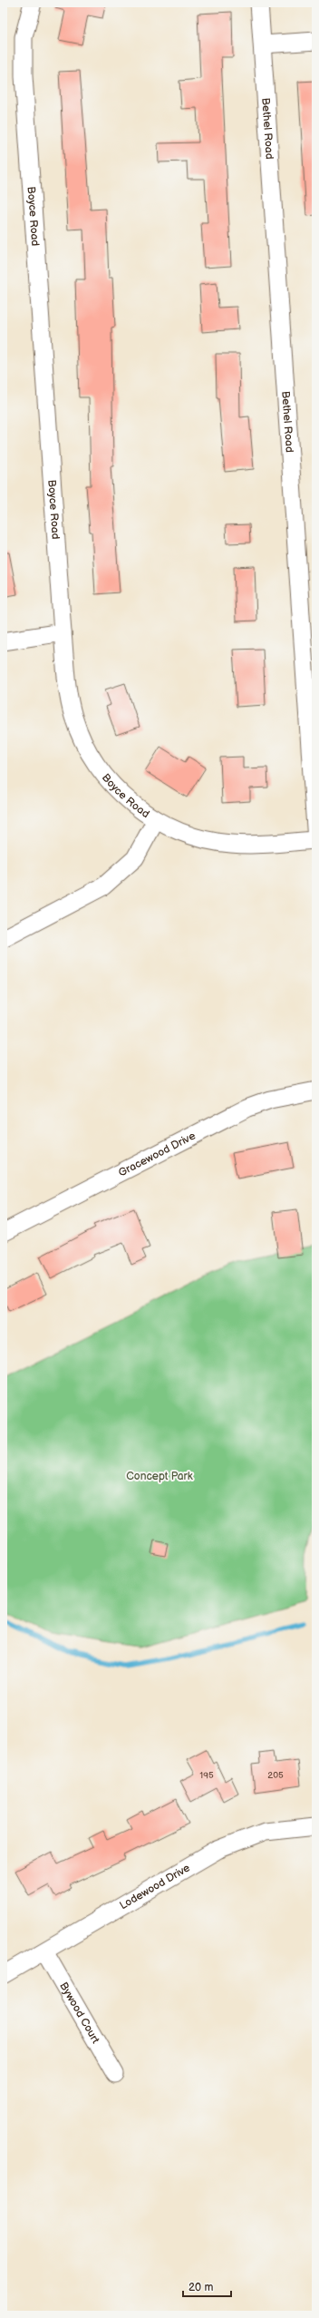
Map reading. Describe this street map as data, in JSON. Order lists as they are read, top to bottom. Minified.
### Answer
{"streets":{"street":["Bethel Road","Boyce Road","Gracewood Drive","Lodewood Drive","Bywood Court"]},"crossings":[["Bethel Road","Boyce Road"],["Lodewood Drive","Bywood Court"]],"parks":["Concept Park"],"house_numbers":["195","205"],"scale_bar":"20 m"}
